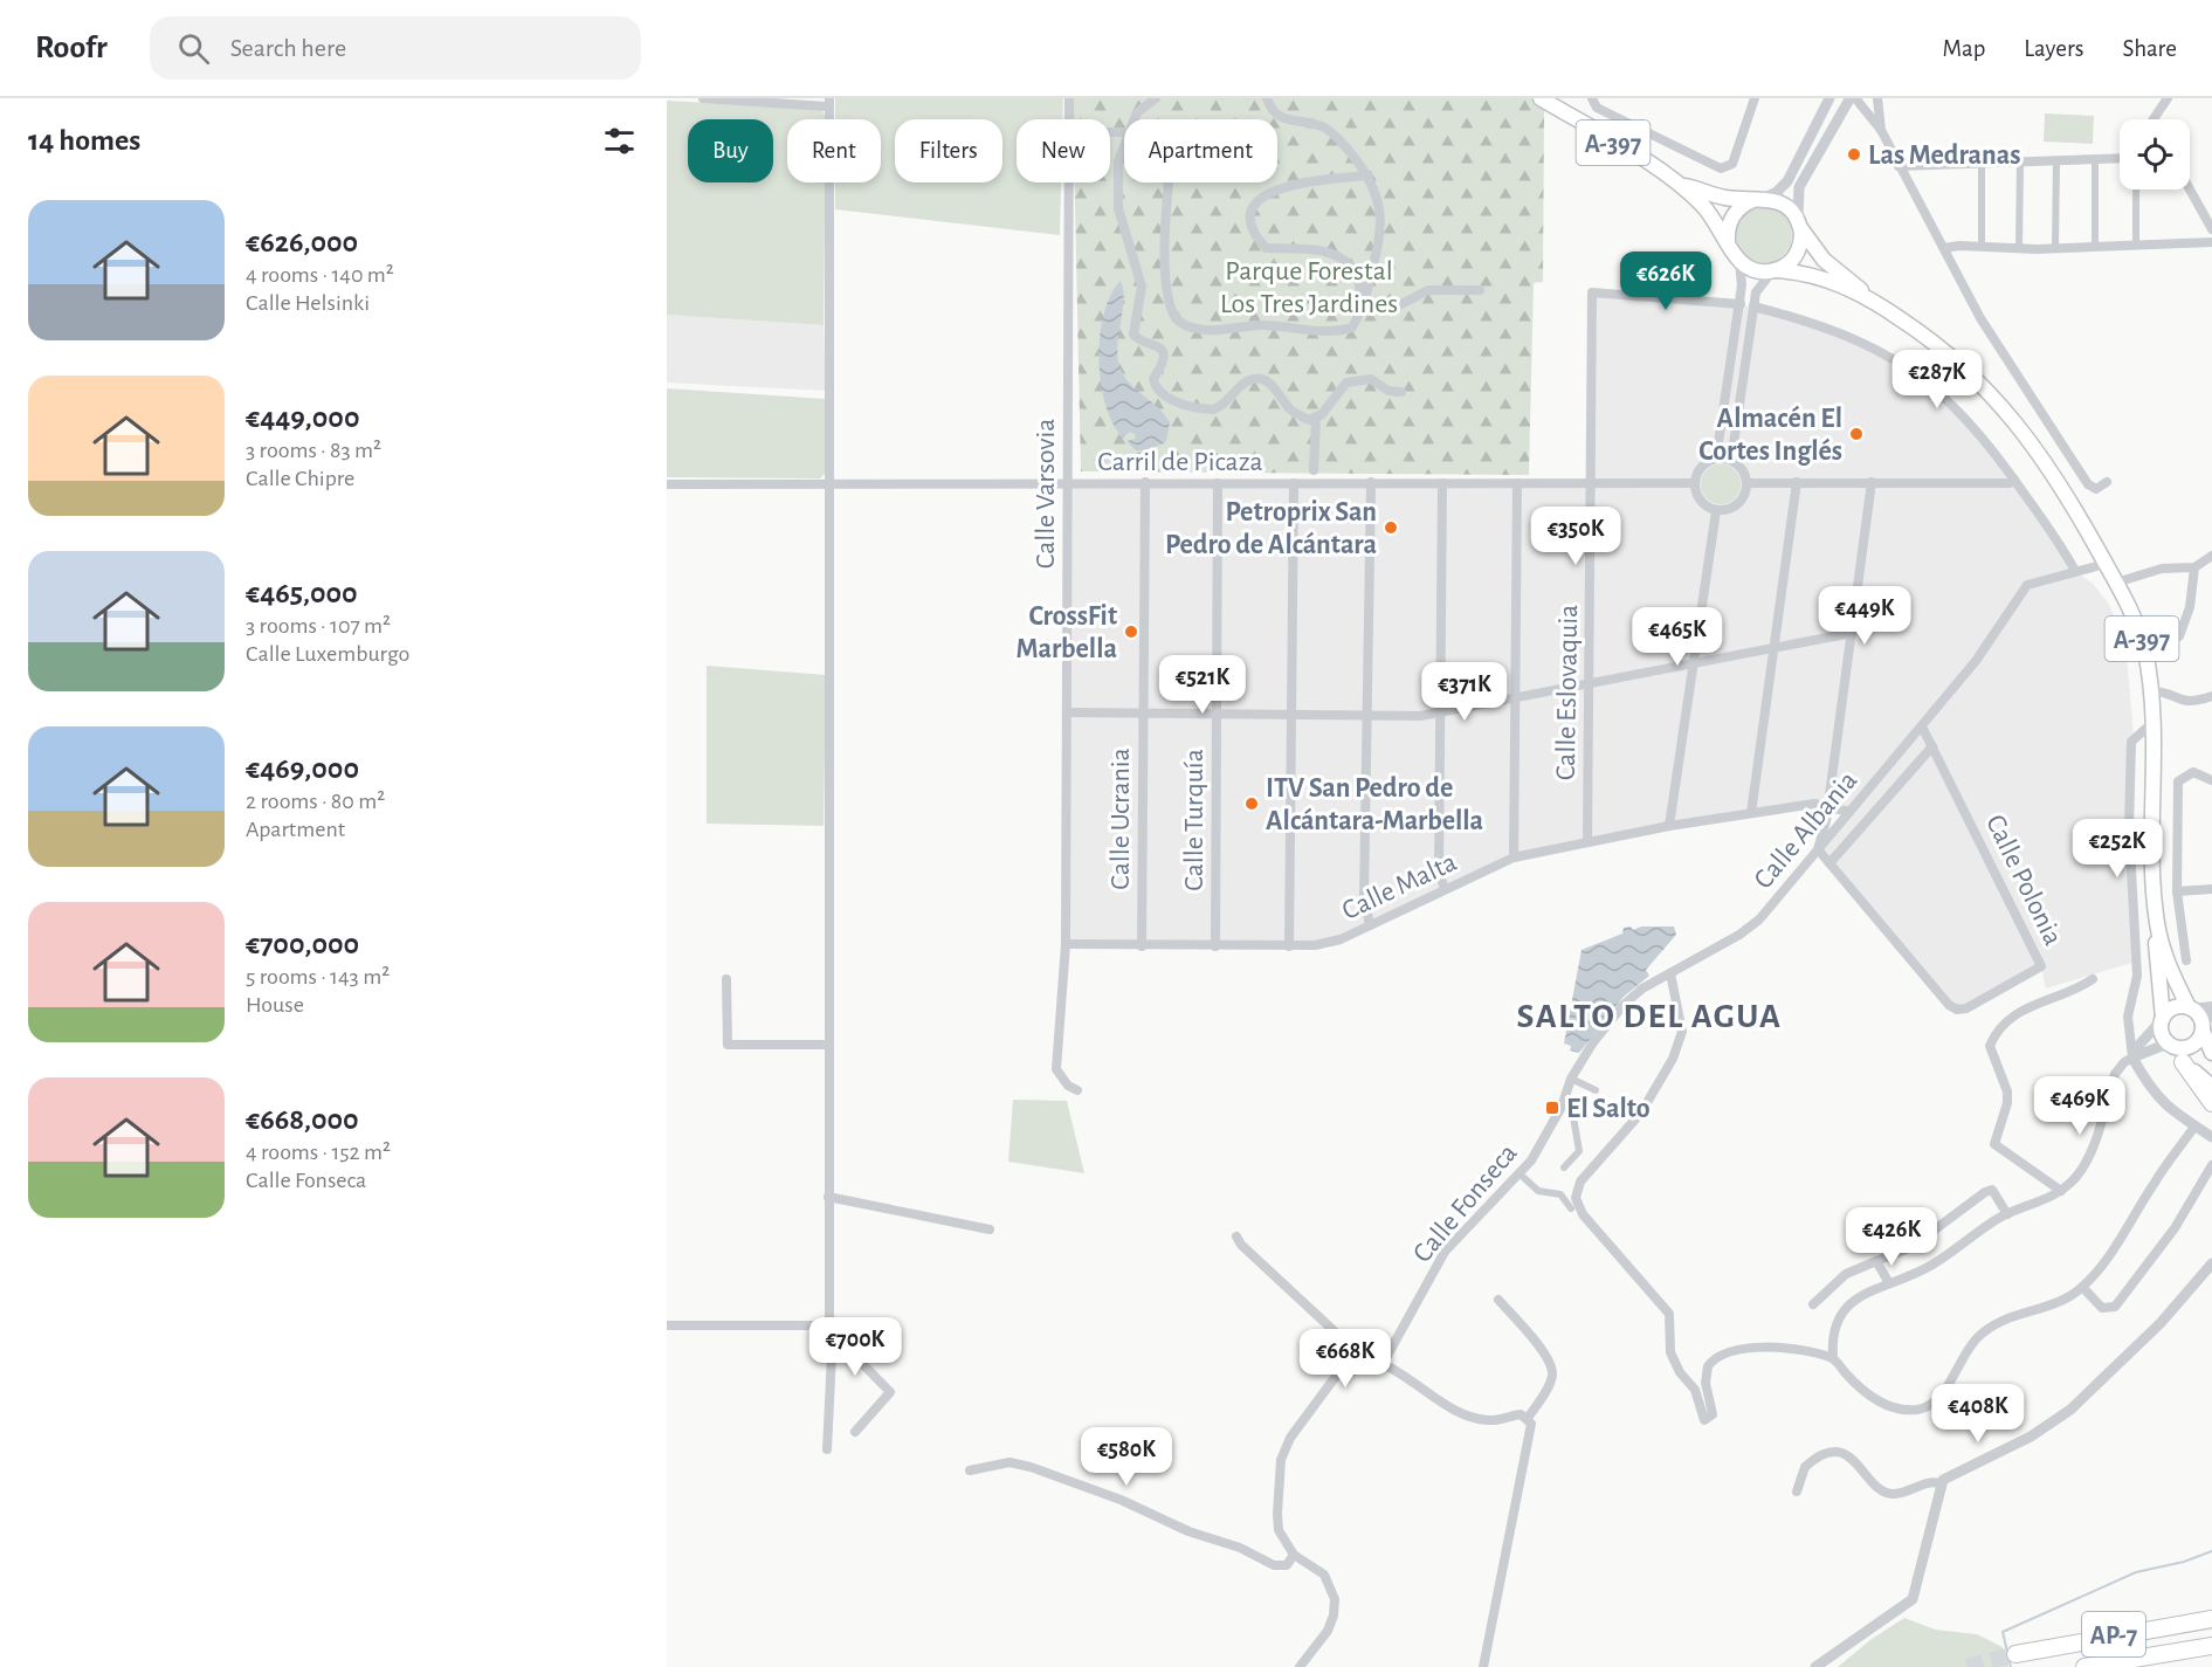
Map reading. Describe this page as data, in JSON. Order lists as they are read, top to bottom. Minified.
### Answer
{"streets":{"highway":["AP-7"],"main road":["A-397"],"street":["Carril de Picaza","Calle Varsovia","Calle Eslovaquia","Calle Ucrania","Calle Turquía","Calle Albania","Calle Polonia","Calle Malta","Calle Fonseca"]},"crossings":[["A-397","Calle Albania"],["Carril de Picaza","Calle Varsovia"],["Carril de Picaza","Calle Eslovaquia"],["Carril de Picaza","Calle Ucrania"],["Carril de Picaza","Calle Turquía"],["Calle Varsovia","Calle Malta"],["Calle Eslovaquia","Calle Malta"],["Calle Ucrania","Calle Malta"],["Calle Turquía","Calle Malta"],["Calle Albania","Calle Polonia"],["Calle Albania","Calle Fonseca"]],"districts":["SALTO DEL AGUA"],"parks":["Parque Forestal Los Tres Jardines"],"places":{"other":["Las Medranas","Almacén El Cortes Inglés","Petroprix San Pedro de Alcántara","CrossFit Marbella","ITV San Pedro de Alcántara-Marbella"],"transit":["El Salto"]},"page":{"header":"Roofr","search":"Search here","nav":["Map","Layers","Share"],"heading":"14 homes","chip":["Buy","Rent","Filters","New","Apartment"],"list":[{"name":"€626,000","note":"4 rooms · 140 m² · Calle Helsinki"},{"name":"€449,000","note":"3 rooms · 83 m² · Calle Chipre"},{"name":"€465,000","note":"3 rooms · 107 m² · Calle Luxemburgo"},{"name":"€469,000","note":"2 rooms · 80 m² · Apartment"},{"name":"€700,000","note":"5 rooms · 143 m² · House"},{"name":"€668,000","note":"4 rooms · 152 m² · Calle Fonseca"}],"price":["€626K","€287K","€350K","€449K","€465K","€521K","€371K","€252K","€469K","€426K","€700K","€668K","€408K","€580K"]}}
